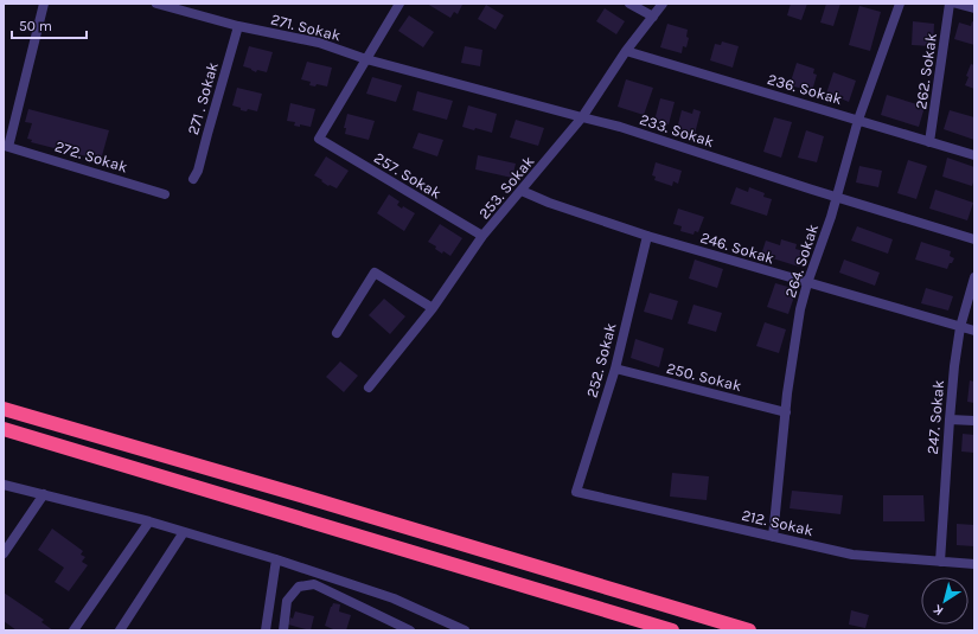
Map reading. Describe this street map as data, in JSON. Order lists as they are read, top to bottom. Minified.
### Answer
{"streets":{"street":["271. Sokak","262. Sokak","236. Sokak","271 . Sokak","233. Sokak","272. Sokak","257. Sokak","253. Sokak","246. Sokak","264. Sokak","252. Sokak","250. Sokak","247. Sokak","212. Sokak"]},"crossings":[["271. Sokak","271 . Sokak"],["271. Sokak","233. Sokak"],["271. Sokak","257. Sokak"],["262. Sokak","236. Sokak"],["236. Sokak","253. Sokak"],["236. Sokak","264. Sokak"],["233. Sokak","257. Sokak"],["233. Sokak","253. Sokak"],["233. Sokak","264. Sokak"],["257. Sokak","253. Sokak"],["253. Sokak","246. Sokak"],["246. Sokak","264. Sokak"],["246. Sokak","252. Sokak"],["246. Sokak","247. Sokak"],["264. Sokak","250. Sokak"],["264. Sokak","212. Sokak"],["252. Sokak","250. Sokak"],["252. Sokak","212. Sokak"],["247. Sokak","212. Sokak"]],"scale_bar":"50 m","north":"bottom left"}
